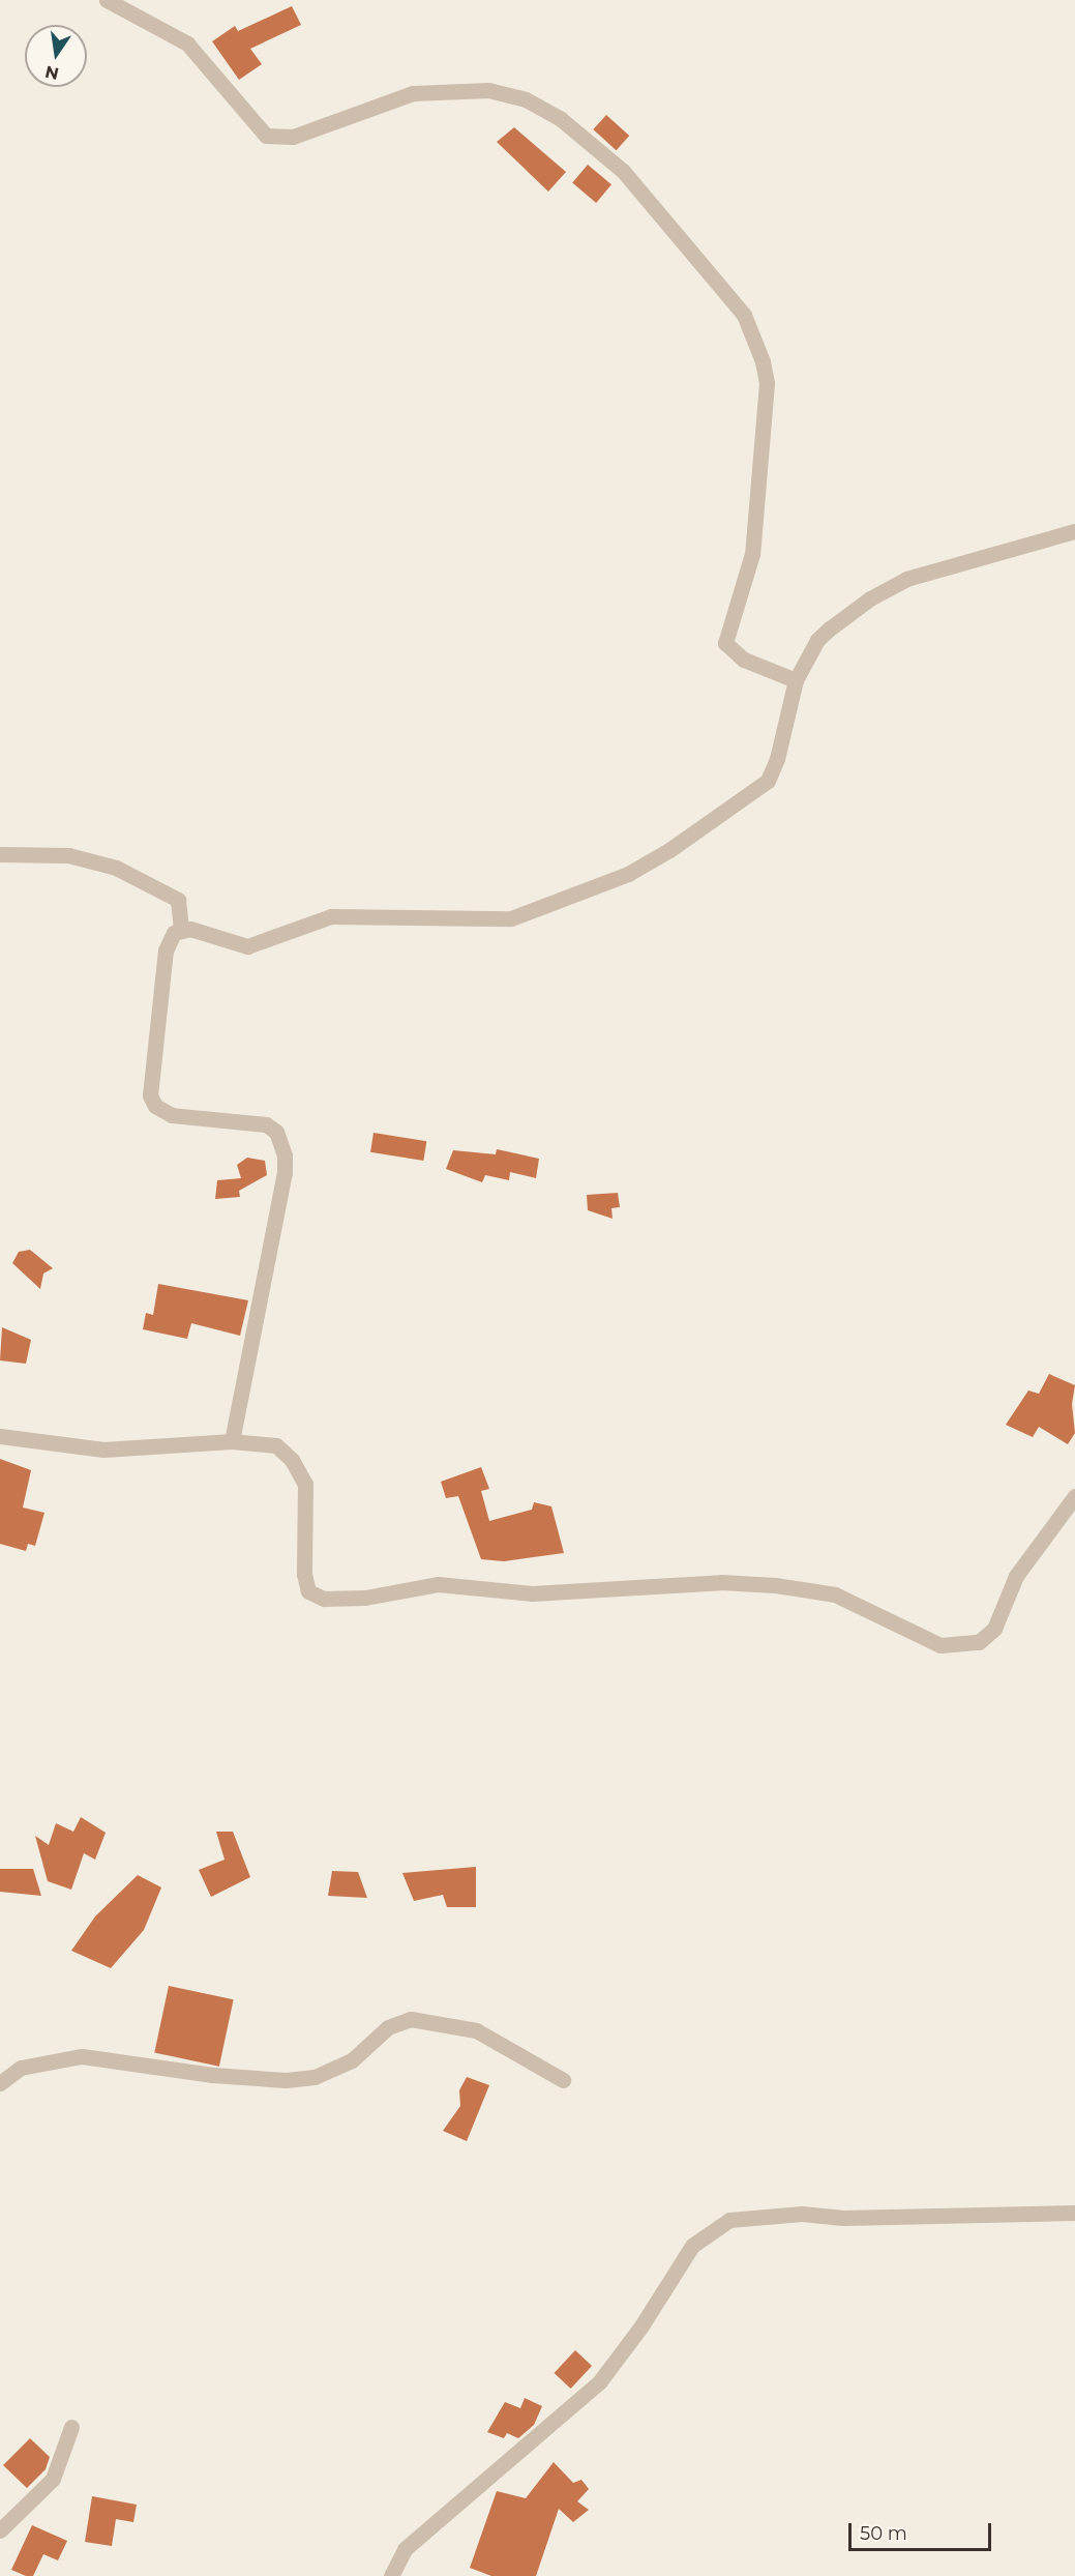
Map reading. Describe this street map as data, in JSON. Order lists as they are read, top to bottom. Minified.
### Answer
{"scale_bar":"50 m","north":"bottom"}
